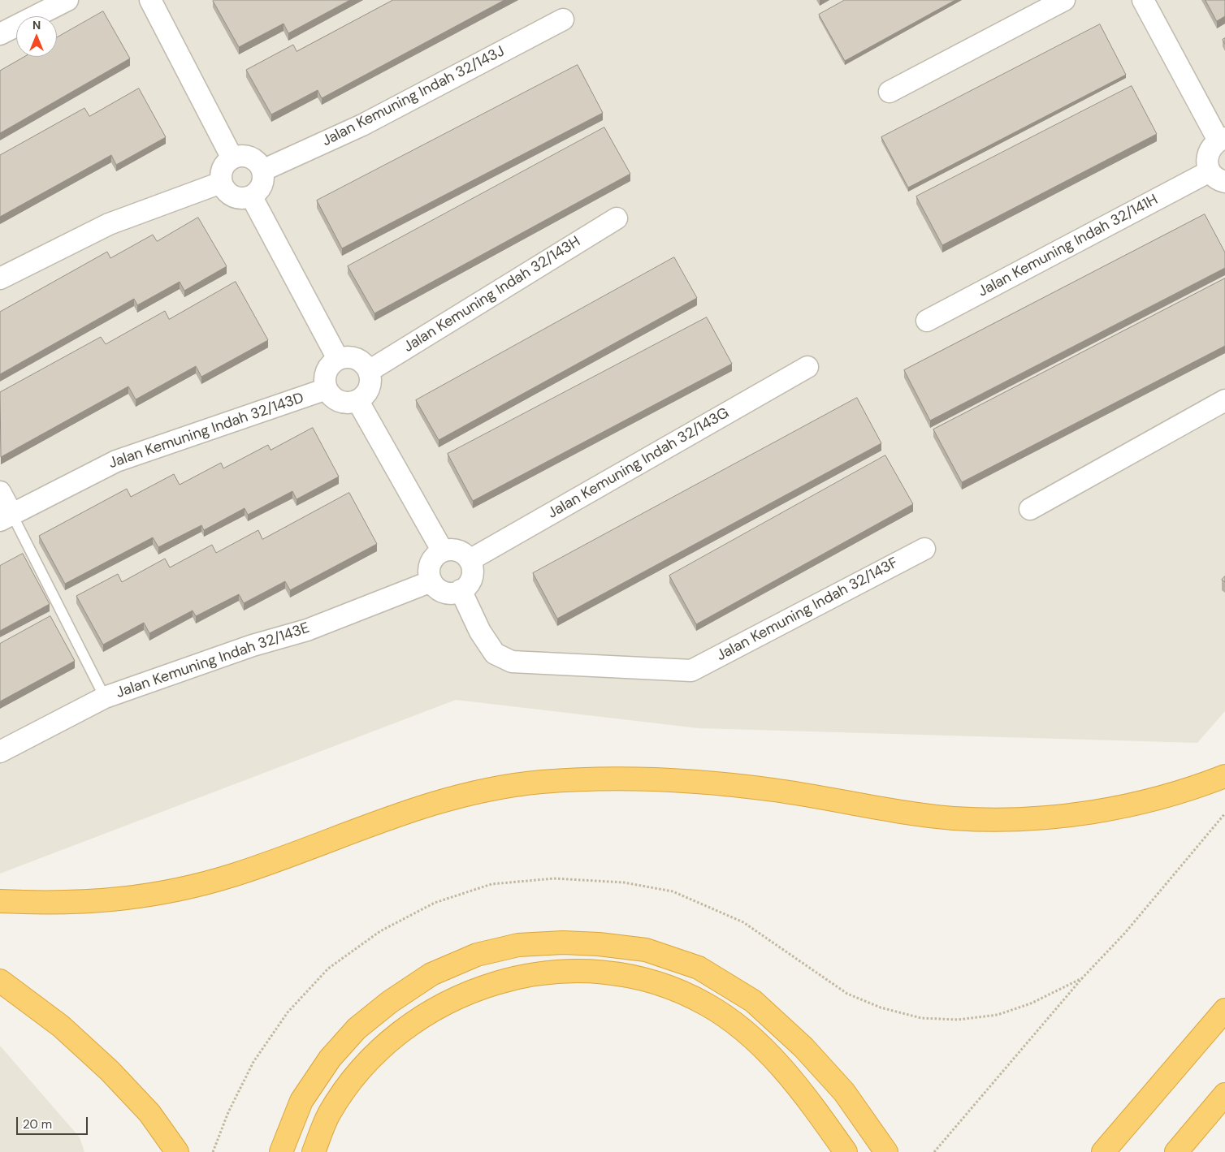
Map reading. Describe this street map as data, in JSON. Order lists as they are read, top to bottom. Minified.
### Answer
{"streets":{"street":["Jalan Kemuning Indah 32/143J","Jalan Kemuning Indah 32/141H","Jalan Kemuning Indah 32/143H","Jalan Kemuning Indah 32/143D","Jalan Kemuning Indah 32/143G","Jalan Kemuning Indah 32/143F","Jalan Kemuning Indah 32/143E"]},"crossings":[["Jalan Kemuning Indah 32/143H","Jalan Kemuning Indah 32/143D"],["Jalan Kemuning Indah 32/143G","Jalan Kemuning Indah 32/143F"],["Jalan Kemuning Indah 32/143G","Jalan Kemuning Indah 32/143E"],["Jalan Kemuning Indah 32/143F","Jalan Kemuning Indah 32/143E"]],"scale_bar":"20 m","north":"top"}
